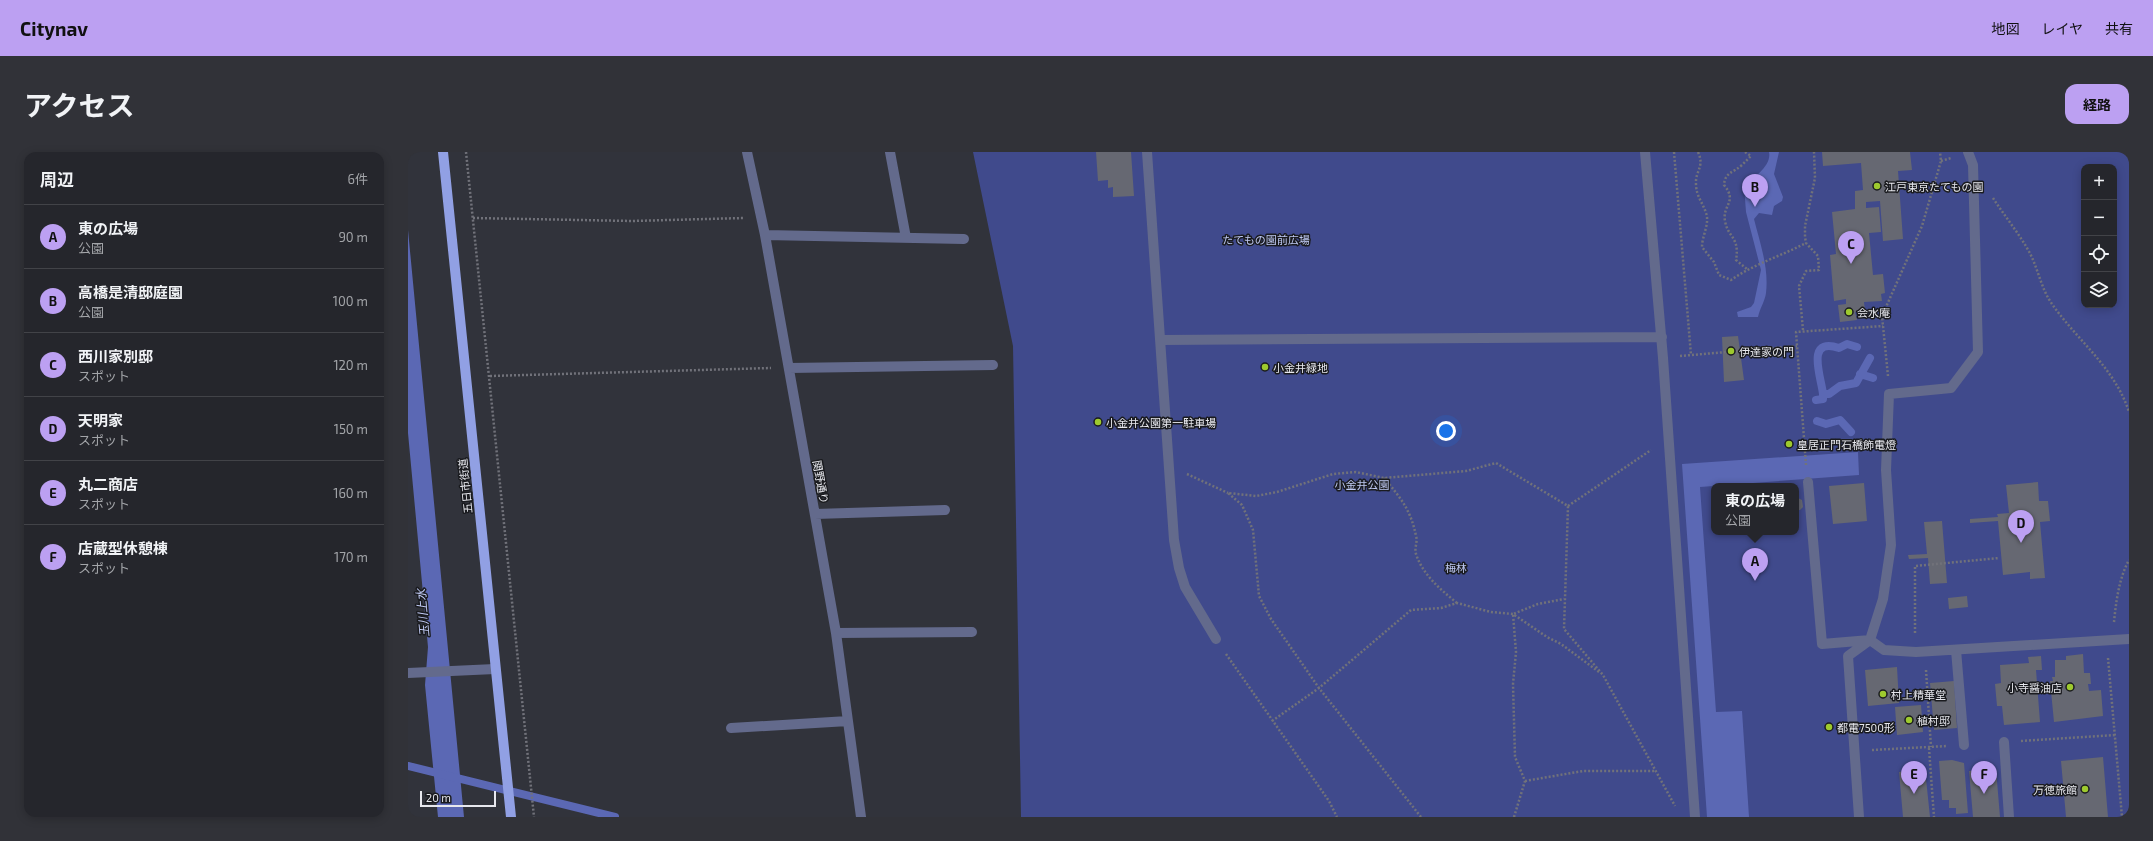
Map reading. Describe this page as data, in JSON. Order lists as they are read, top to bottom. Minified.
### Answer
{"streets":{"main road":["五日市街道"],"street":["関野通り"]},"water":["玉川上水"],"parks":["たてもの園前広場","小金井公園","梅林"],"places":["江戸東京たてもの園","会水庵","伊達家の門","小金井緑地","小金井公園第一駐車場","皇居正門石橋飾電燈","小寺醤油店","村上精華堂","植村邸","都電7500形","万徳旅館"],"scale_bar":"20 m","page":{"header":"Citynav","nav":["地図","レイヤ","共有"],"title":"アクセス","buttons":"経路","heading":["周辺","6件"],"map_buttons":["+","−"],"pins":["B","C","D","A","E","F"],"list":[{"mark":"A","name":"東の広場","note":"公園","value":"90 m"},{"mark":"B","name":"高橋是清邸庭園","note":"公園","value":"100 m"},{"mark":"C","name":"西川家別邸","note":"スポット","value":"120 m"},{"mark":"D","name":"天明家","note":"スポット","value":"150 m"},{"mark":"E","name":"丸二商店","note":"スポット","value":"160 m"},{"mark":"F","name":"店蔵型休憩棟","note":"スポット","value":"170 m"}],"popup":["東の広場","公園"],"scale":"20 m"}}
